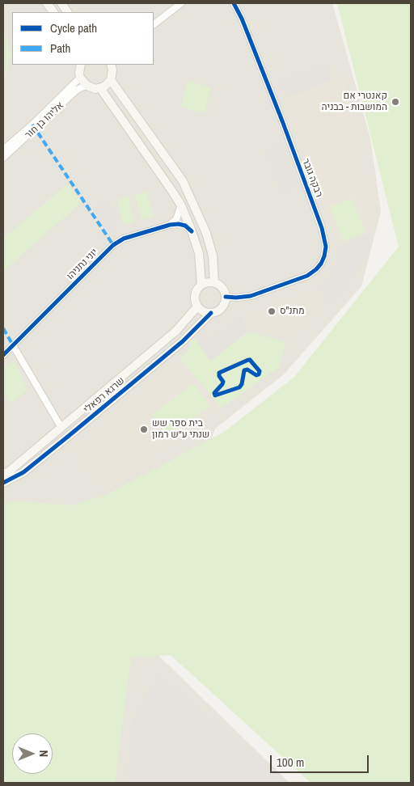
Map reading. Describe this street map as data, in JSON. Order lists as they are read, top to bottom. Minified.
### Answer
{"streets":{"street":["אליהו בן חור","רבקה גובר","יוני נתניהו","שרגא רפאלי"]},"crossings":[["רבקה גובר","שרגא רפאלי"]],"places":["קאנטרי אם המושבות - בבניה","מתנ\"ס","בית ספר שש שנתי ע״ש רמון"],"legend":["Cycle path","Path"],"scale_bar":"100 m","north":"right"}
